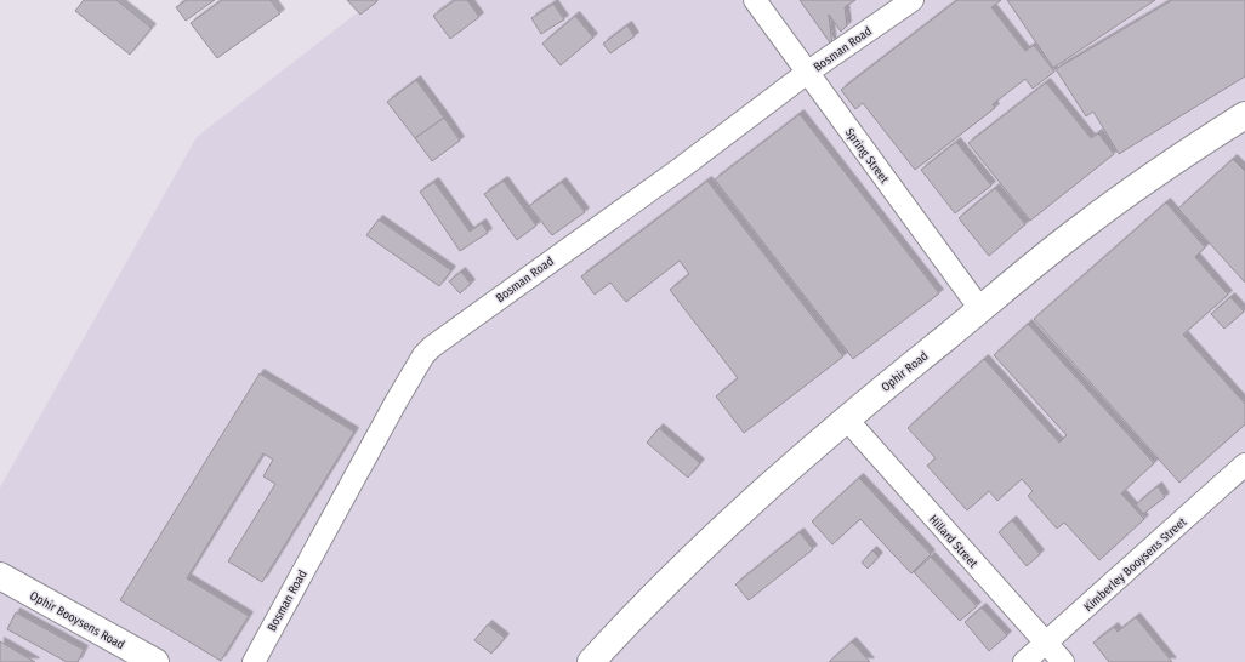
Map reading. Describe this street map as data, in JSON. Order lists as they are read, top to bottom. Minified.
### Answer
{"streets":{"street":["Bosman Road","Spring Street","Ophir Road","Hillard Street","Kimberley Booysens Street","Ophir Booysens Road"]},"crossings":[["Bosman Road","Spring Street"],["Spring Street","Ophir Road"],["Ophir Road","Hillard Street"],["Hillard Street","Kimberley Booysens Street"]]}
